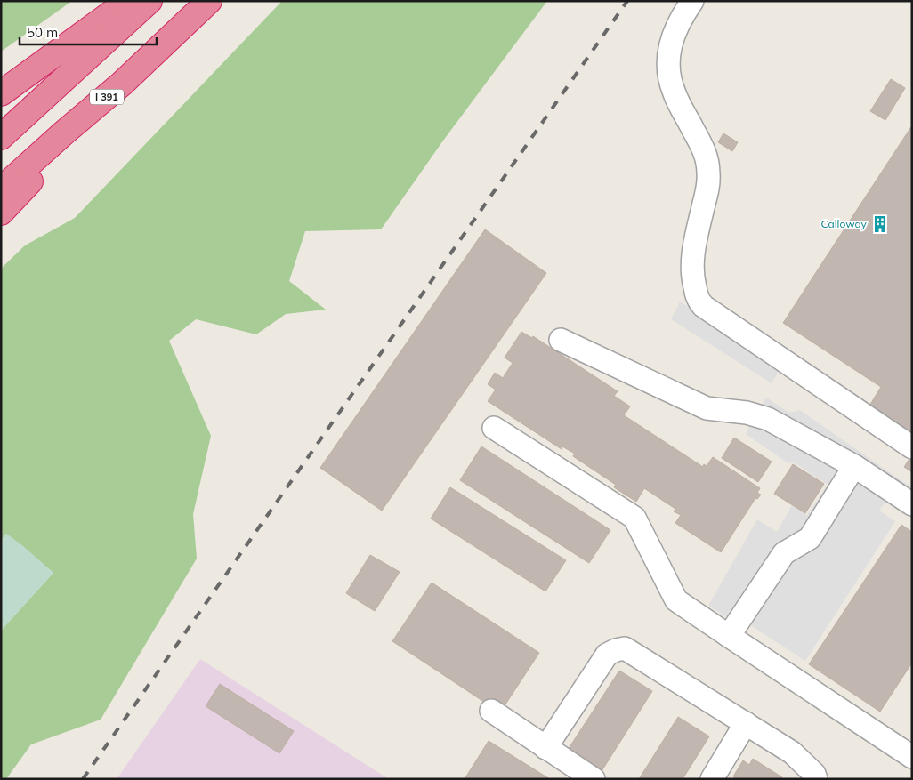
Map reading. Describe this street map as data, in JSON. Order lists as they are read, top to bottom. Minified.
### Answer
{"streets":{"highway":["I 391"]},"places":{"building":["Calloway"]},"scale_bar":"50 m"}
